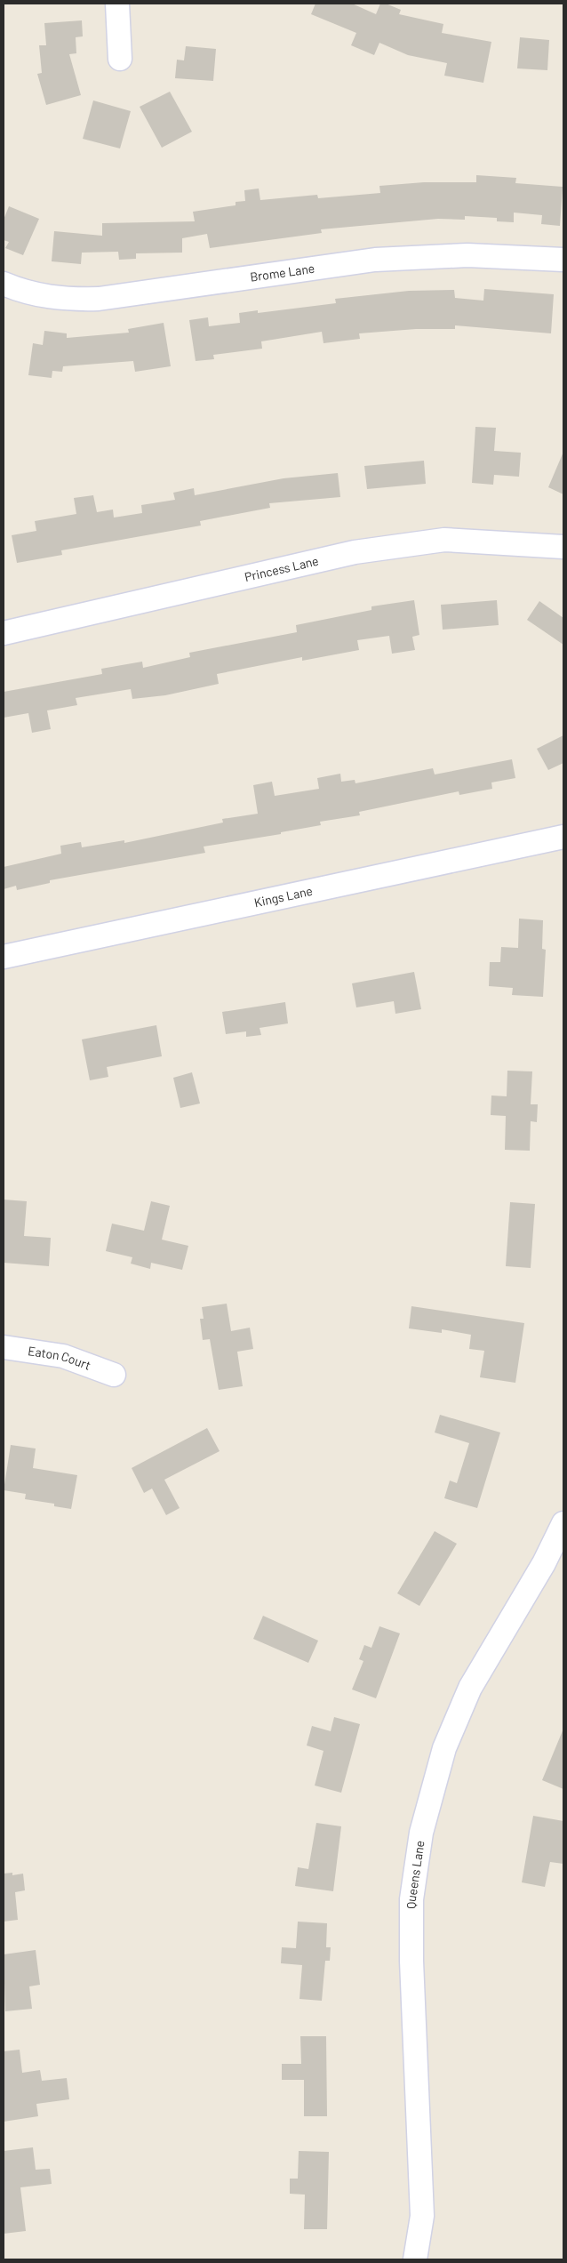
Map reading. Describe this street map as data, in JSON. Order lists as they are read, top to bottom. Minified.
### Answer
{"streets":{"street":["Brome Lane","Princess Lane","Kings Lane","Eaton Court","Queens Lane"]}}
